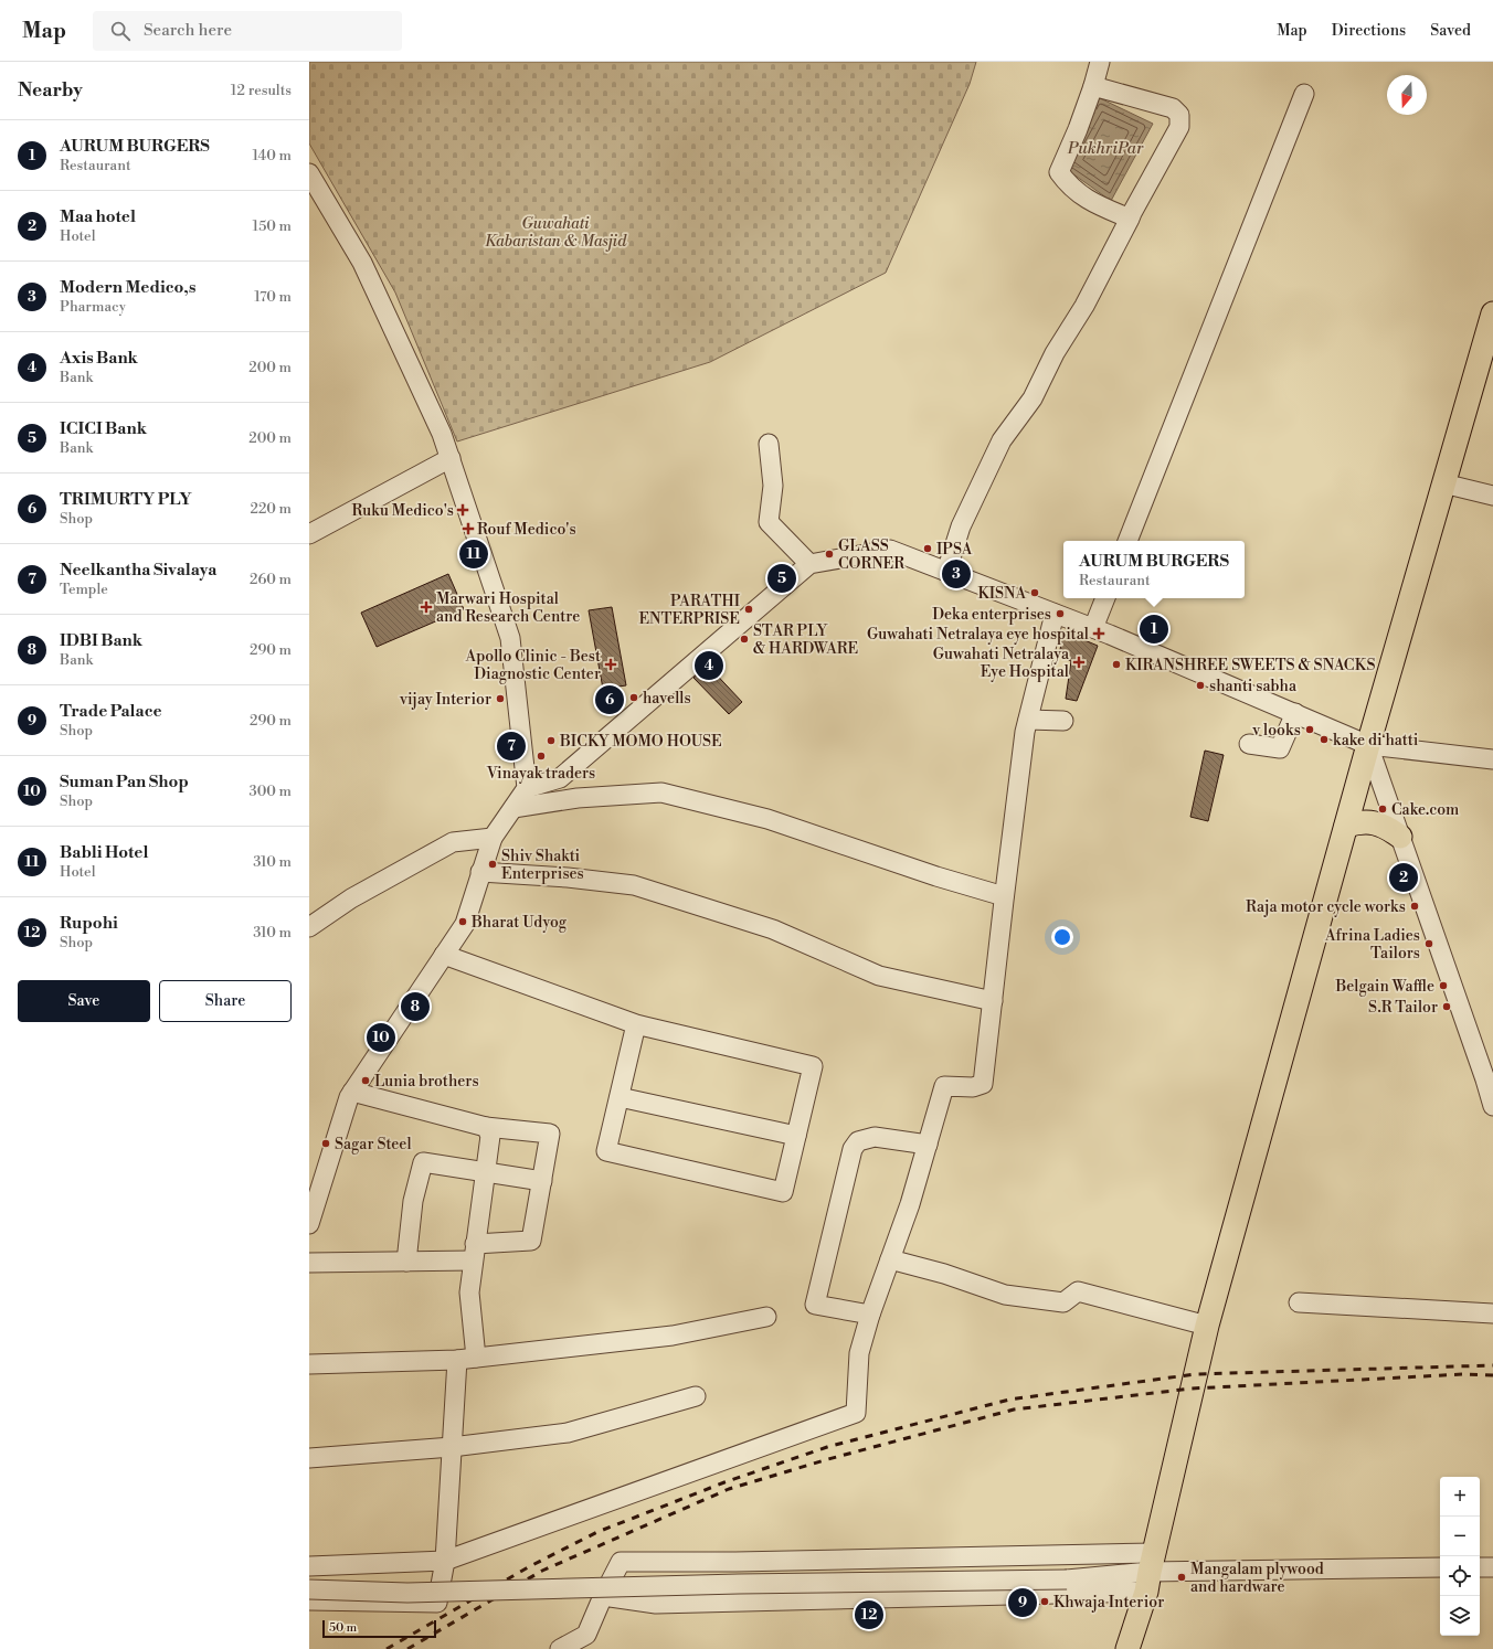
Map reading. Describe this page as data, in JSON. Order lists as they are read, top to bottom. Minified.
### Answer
{"water":["PukhriPar"],"parks":["Guwahati Kabaristan & Masjid"],"places":{"health":["Ruku Medico's","Rouf Medico's","Marwari Hospital and Research Centre","Guwahati Netralaya eye hospital","Guwahati Netralaya Eye Hospital","Apollo Clinic - Best Diagnostic Center"],"other":["IPSA","GLASS CORNER","KISNA","PARATHI ENTERPRISE","Deka enterprises","STAR PLY & HARDWARE","KIRANSHREE SWEETS & SNACKS","shanti sabha","havells","vijay Interior","v looks","kake di hatti","BICKY MOMO HOUSE","Vinayak traders","Cake.com","Shiv Shakti Enterprises","Raja motor cycle works","Bharat Udyog","Afrina Ladies Tailors","Belgain Waffle","S.R Tailor","Lunia brothers","Sagar Steel","Mangalam plywood and hardware","Khwaja Interior"]},"scale_bar":"50 m","north":"bottom","page":{"header":"Map","search":"Search here","nav":["Map","Directions","Saved"],"heading":["Nearby","12 results"],"list":[{"mark":"1","name":"AURUM BURGERS","note":"Restaurant","value":"140 m"},{"mark":"2","name":"Maa hotel","note":"Hotel","value":"150 m"},{"mark":"3","name":"Modern Medico,s","note":"Pharmacy","value":"170 m"},{"mark":"4","name":"Axis Bank","note":"Bank","value":"200 m"},{"mark":"5","name":"ICICI Bank","note":"Bank","value":"200 m"},{"mark":"6","name":"TRIMURTY PLY","note":"Shop","value":"220 m"},{"mark":"7","name":"Neelkantha Sivalaya","note":"Temple","value":"260 m"},{"mark":"8","name":"IDBI Bank","note":"Bank","value":"290 m"},{"mark":"9","name":"Trade Palace","note":"Shop","value":"290 m"},{"mark":"10","name":"Suman Pan Shop","note":"Shop","value":"300 m"},{"mark":"11","name":"Babli Hotel","note":"Hotel","value":"310 m"},{"mark":"12","name":"Rupohi","note":"Shop","value":"310 m"}],"pins":["11","3","5","1","4","6","7","2","8","10","9","12"],"popup":["AURUM BURGERS","Restaurant"],"buttons":["Save","Share"],"map_buttons":["+","−"],"scale":"50 m"}}
